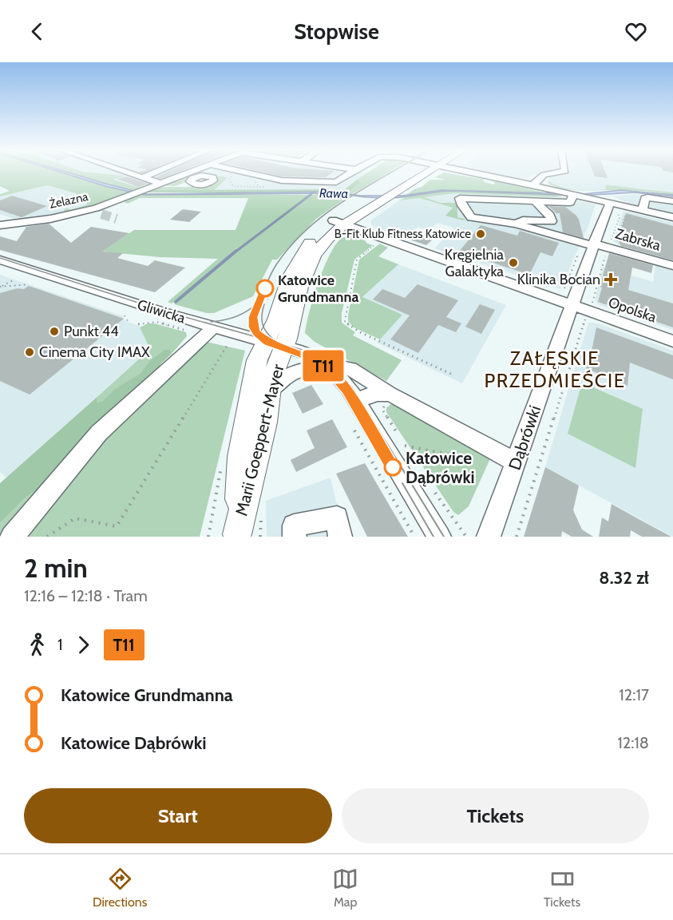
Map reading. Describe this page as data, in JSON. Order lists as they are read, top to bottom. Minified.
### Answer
{"streets":{"main road":["Marii Goeppert-Mayer"],"street":["Żelazna","Zabrska","Opolska","Gliwicka","Dąbrówki"]},"crossings":[["Zabrska","Dąbrówki"],["Opolska","Dąbrówki"],["Gliwicka","Dąbrówki"],["Gliwicka","Marii Goeppert-Mayer"]],"districts":["ZAŁĘSKIE PRZEDMIEŚCIE"],"water":["Rawa"],"places":{"other":["B-Fit Klub Fitness Katowice","Kręgielnia Galaktyka","Katowice Grundmanna","Punkt 44","Cinema City IMAX","Katowice Dąbrówki"],"health":["Klinika Bocian"]},"lines":["tram line T11"],"page":{"header":"Stopwise","on_map":"T11","heading":["2 min","12:16 – 12:18 · Tram","8.32 zł"],"legs":["1","T11"],"list":[{"name":"Katowice Grundmanna","value":"12:17"},{"name":"Katowice Dąbrówki","value":"12:18"}],"buttons":["Start","Tickets"],"tabs":["Directions","Map","Tickets"]}}
